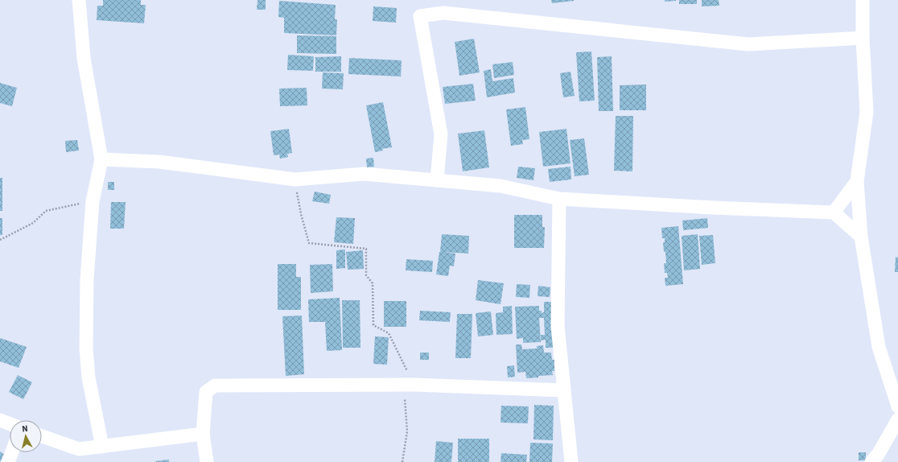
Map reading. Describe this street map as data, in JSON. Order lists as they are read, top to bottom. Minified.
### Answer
{"north":"top"}
